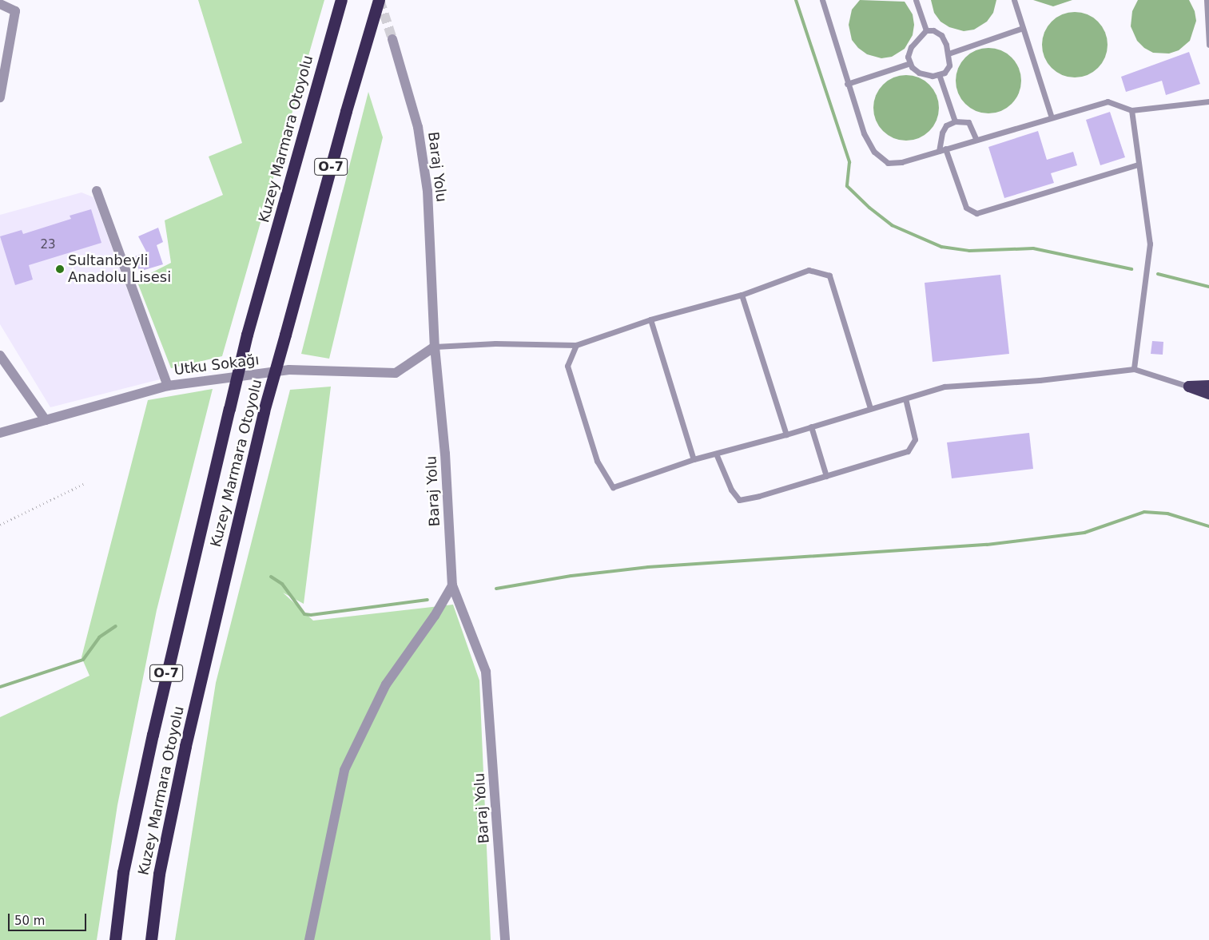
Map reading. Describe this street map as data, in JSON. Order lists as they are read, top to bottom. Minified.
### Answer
{"streets":{"highway":["Kuzey Marmara Otoyolu","O-7"],"street":["Baraj Yolu","Utku Sokağı"]},"crossings":[["Baraj Yolu","Utku Sokağı"]],"places":["Sultanbeyli Anadolu Lisesi"],"house_numbers":["23"],"scale_bar":"50 m"}
